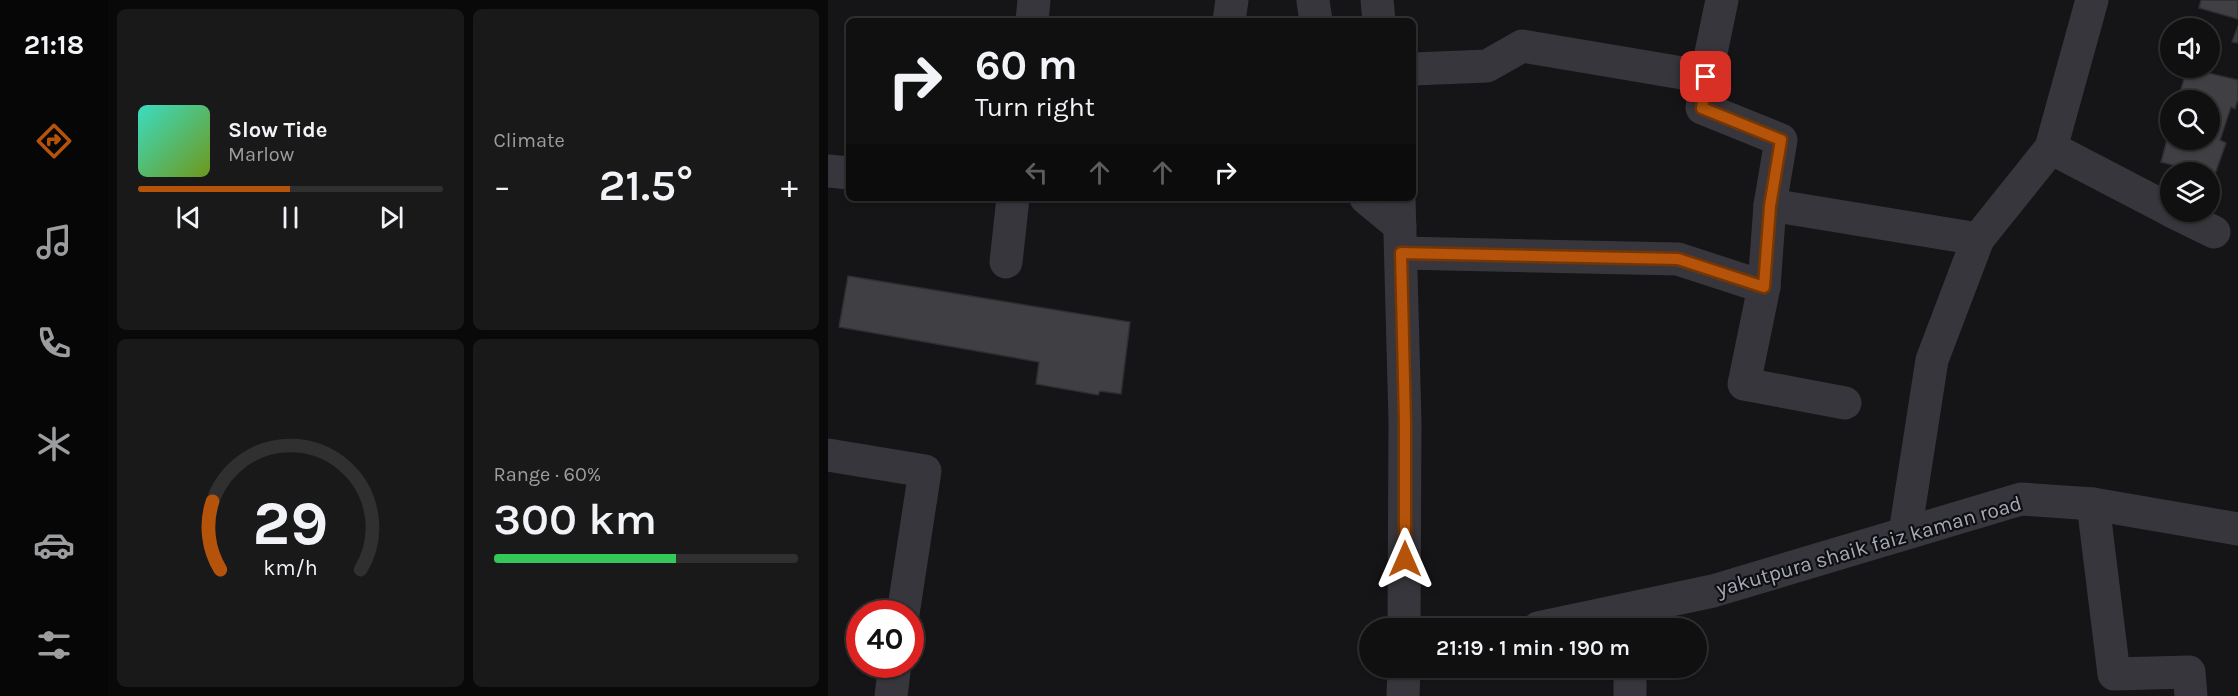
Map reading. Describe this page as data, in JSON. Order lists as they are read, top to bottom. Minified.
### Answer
{"streets":{"street":["yakutpura shaik faiz kaman road"]},"page":{"tabs":"21:18","tile":["Climate",["Range · 60%","300 km"]],"turn":["60 m","Turn right"],"song":["Slow Tide","Marlow"],"heat":["−","21.5°","+"],"limit":"40","trip":"21:19 · 1 min · 190 m","gauge":["29","km/h"]}}
